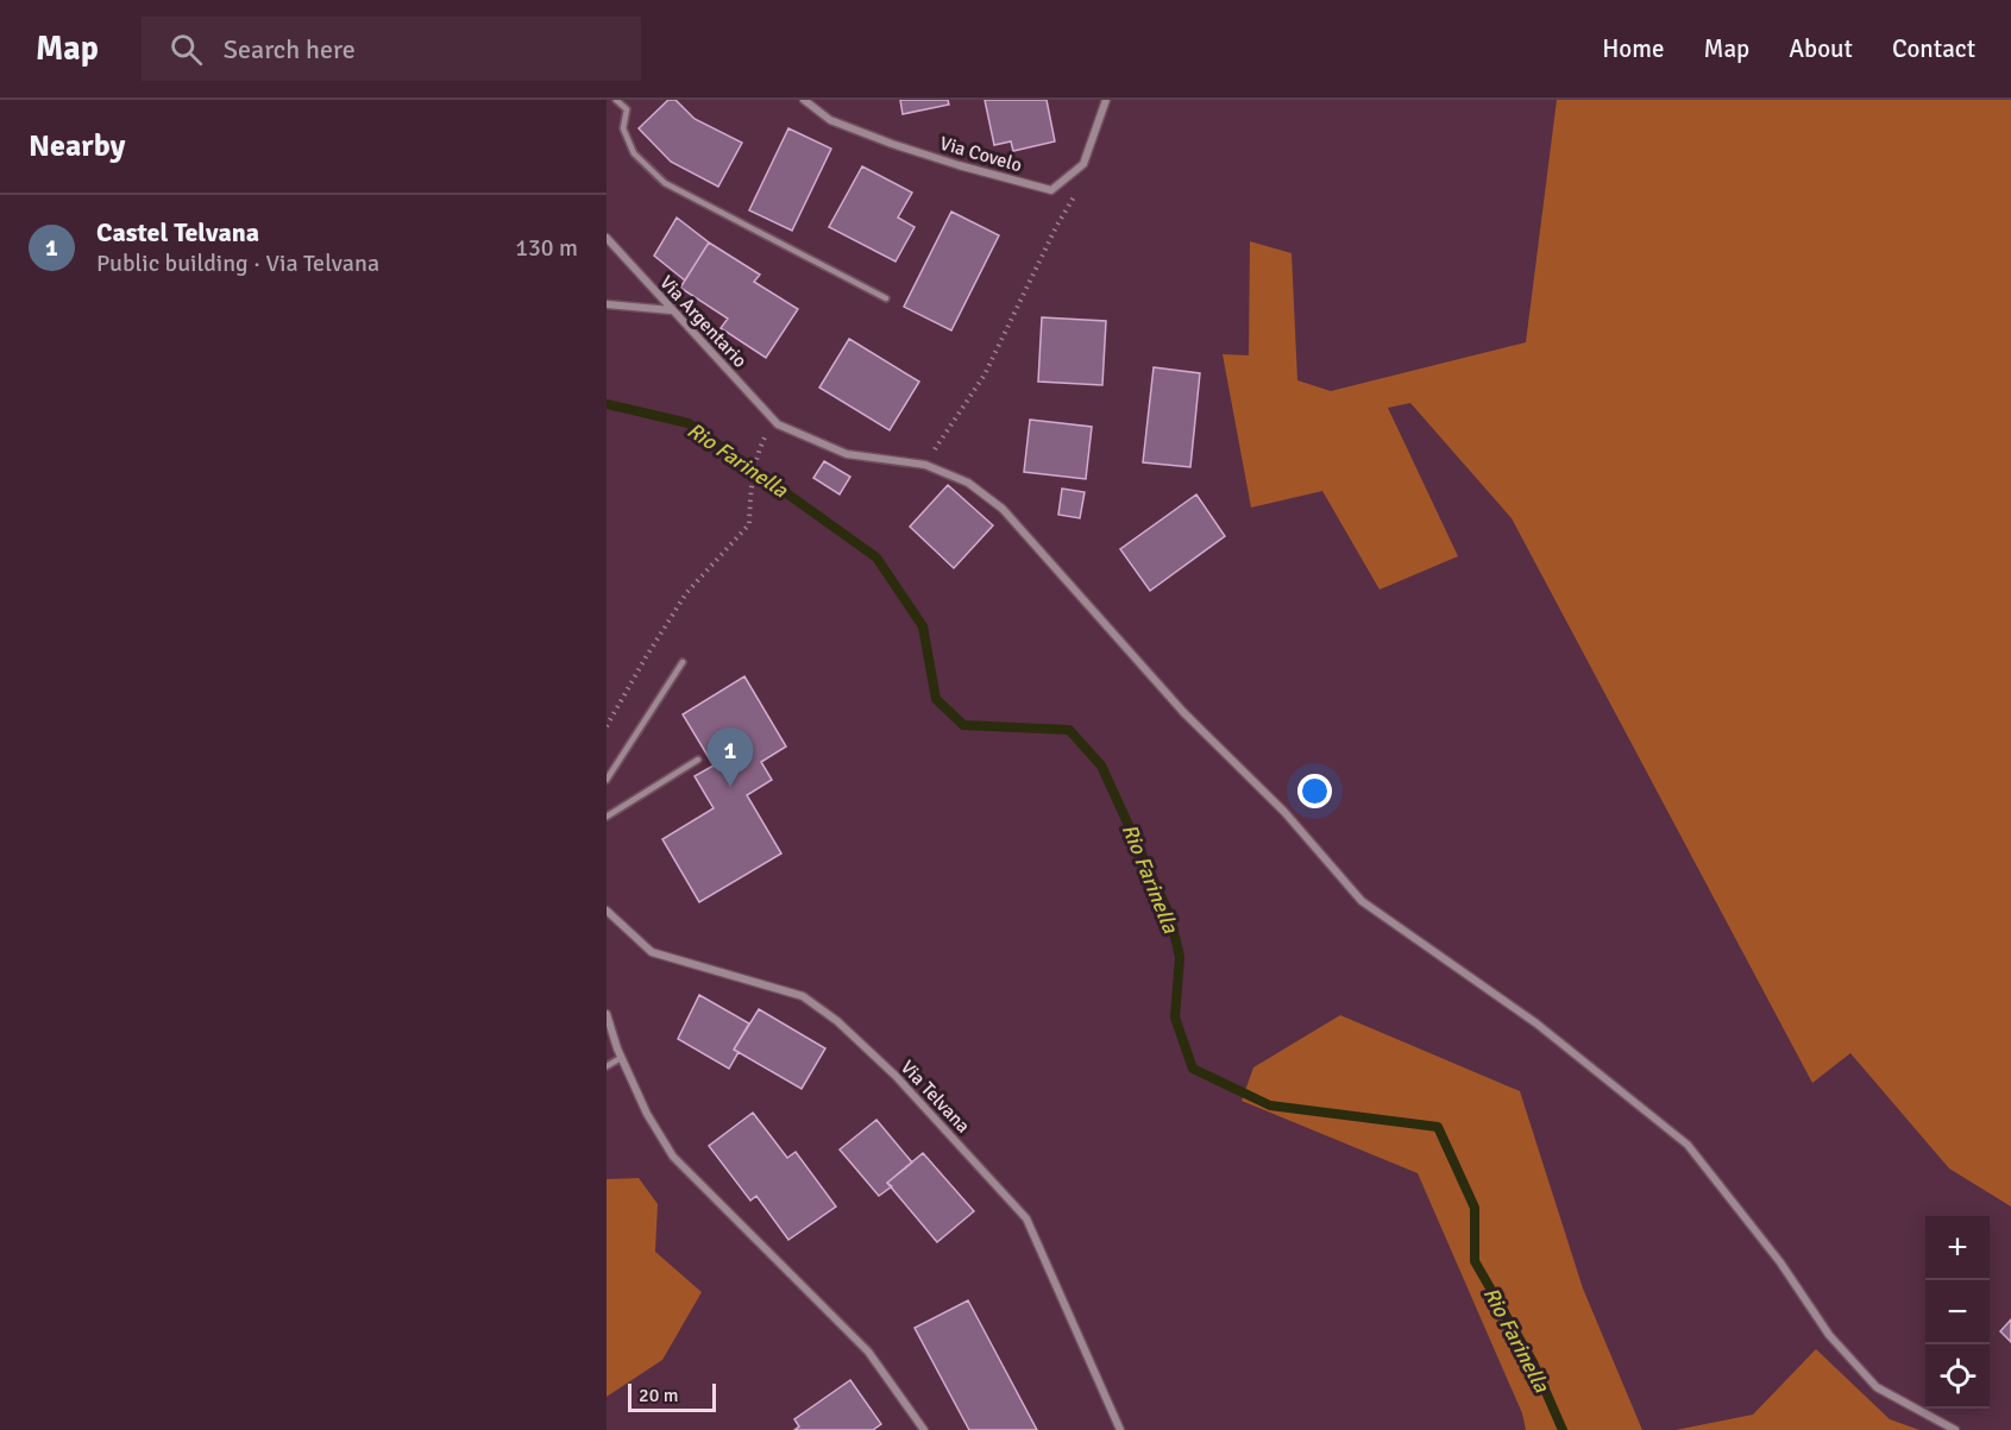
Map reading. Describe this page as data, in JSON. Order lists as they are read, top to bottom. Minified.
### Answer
{"streets":{"street":["Via Covelo","Via Argentario","Via Telvana"]},"water":["Rio Farinella"],"scale_bar":"20 m","page":{"header":"Map","search":"Search here","nav":["Home","Map","About","Contact"],"heading":"Nearby","list":[{"mark":"1","name":"Castel Telvana","note":"Public building · Via Telvana","value":"130 m"}],"pins":"1","map_buttons":["+","−"],"scale":"20 m"}}
